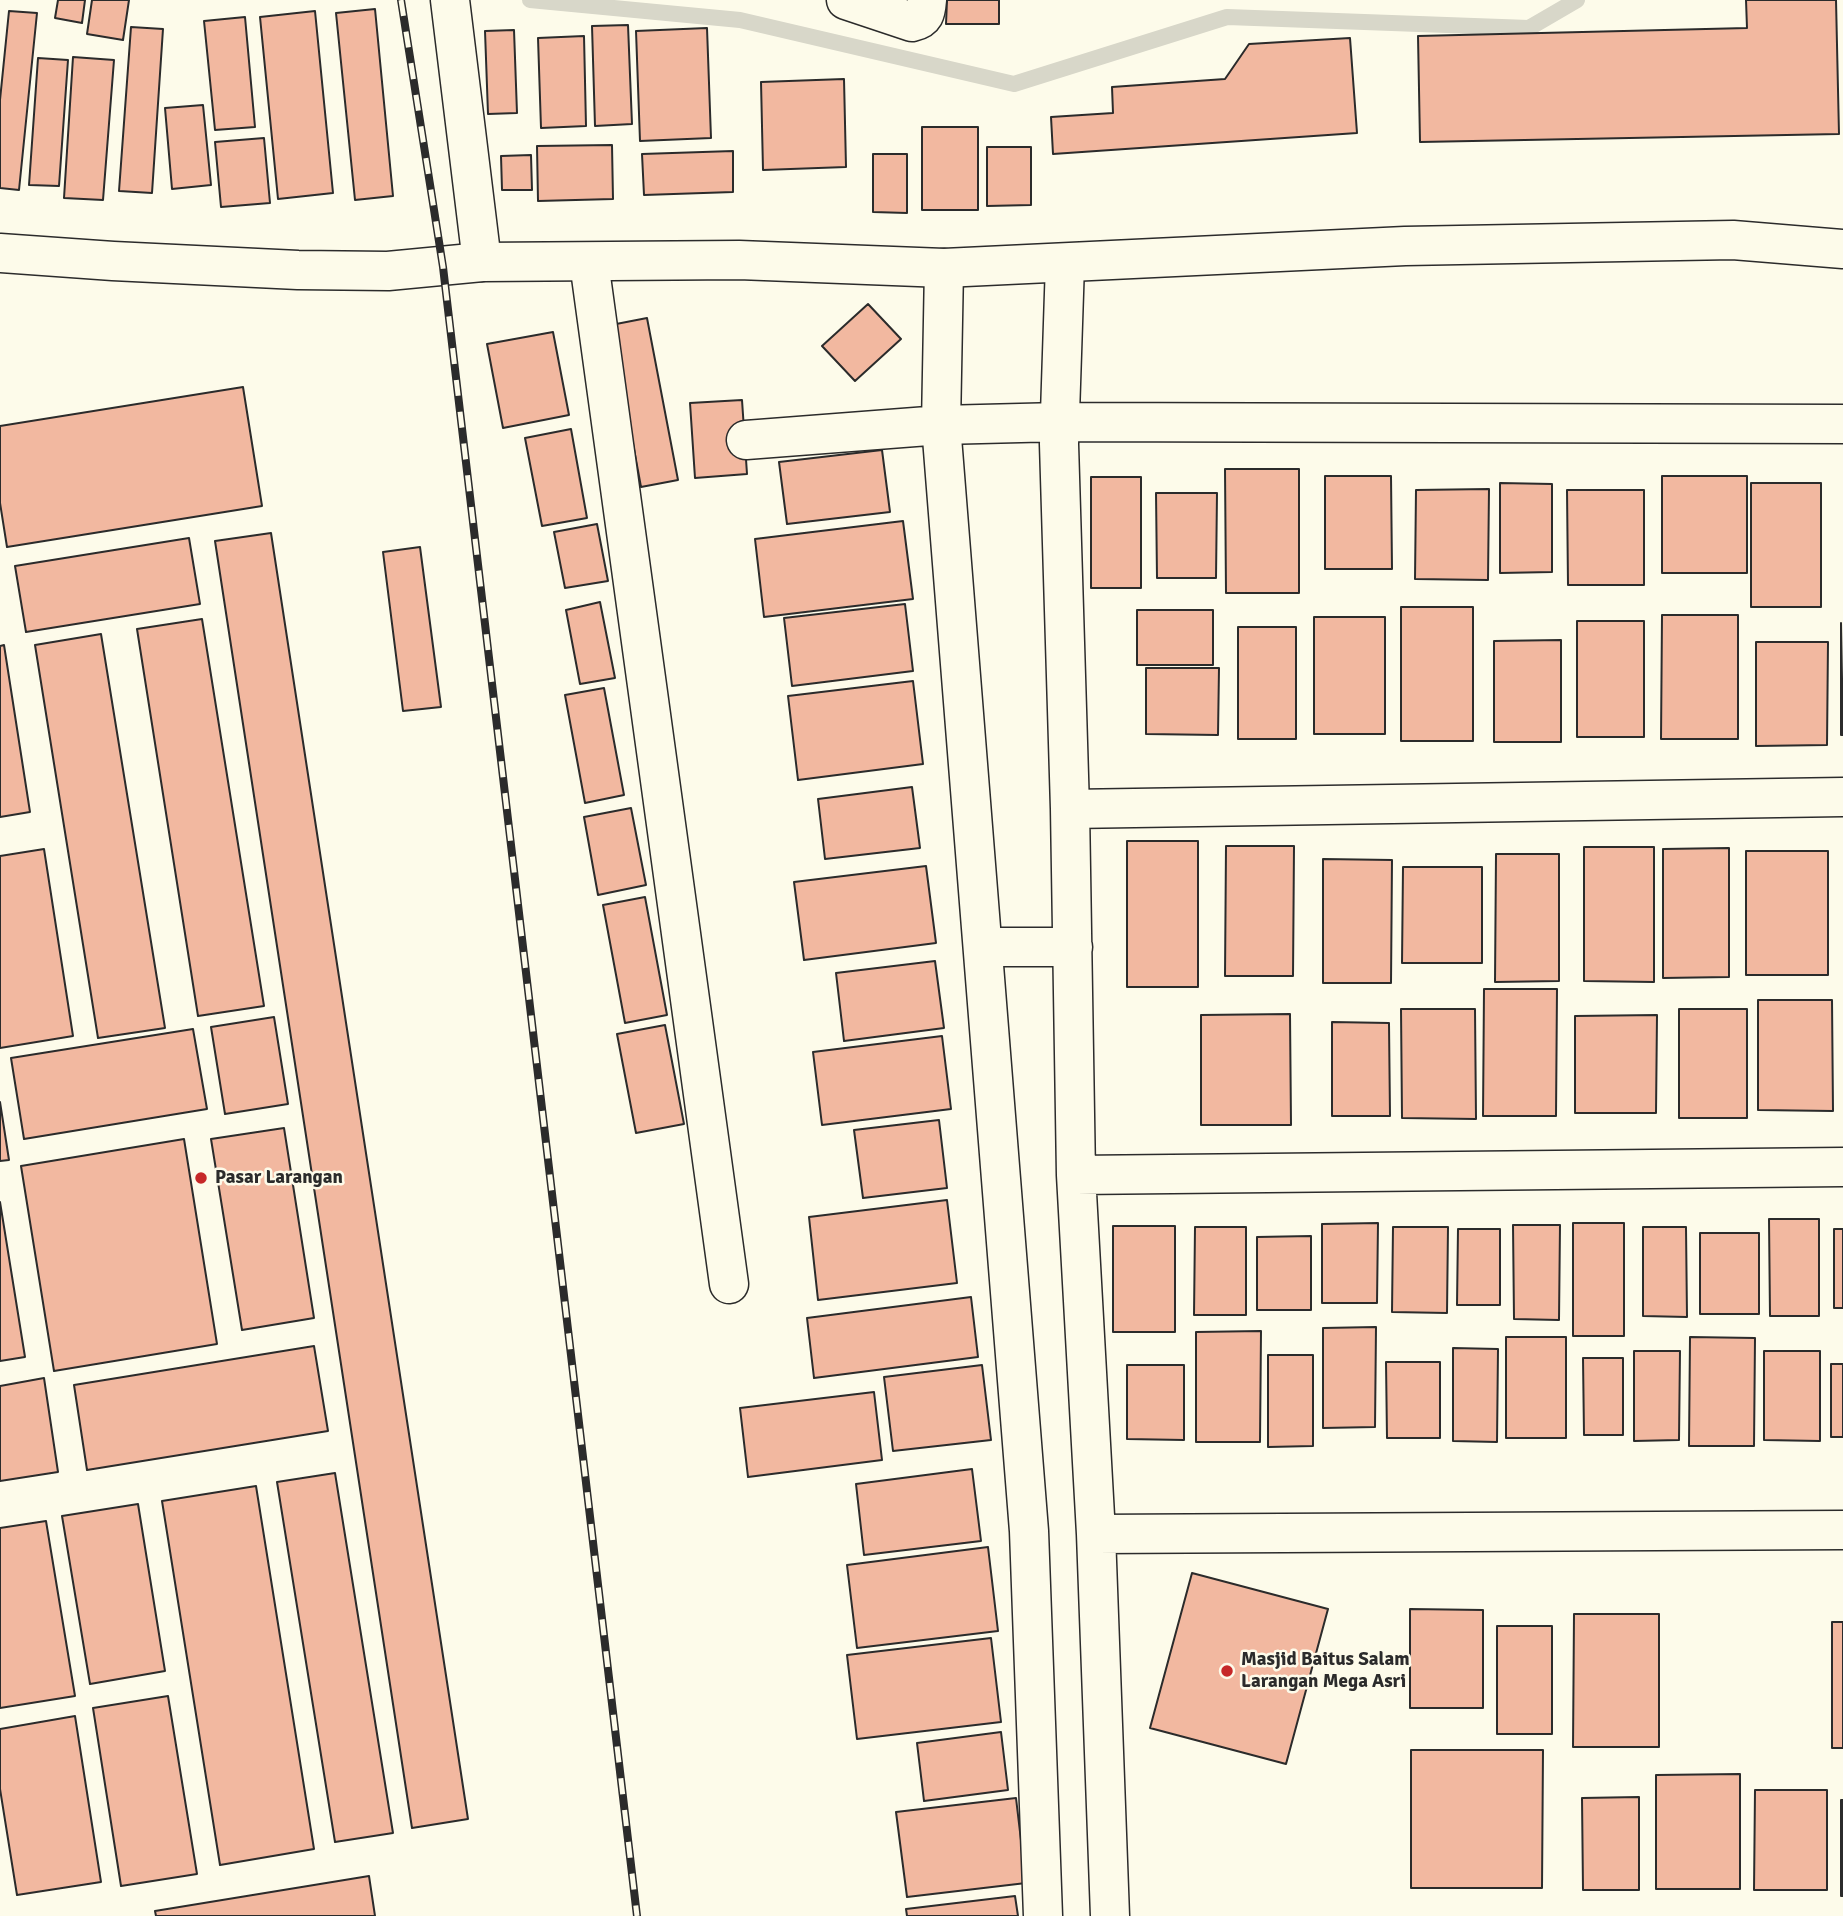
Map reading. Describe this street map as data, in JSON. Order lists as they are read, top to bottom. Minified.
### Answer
{"places":["Pasar Larangan","Masjid Baitus Salam Larangan Mega Asri"]}
